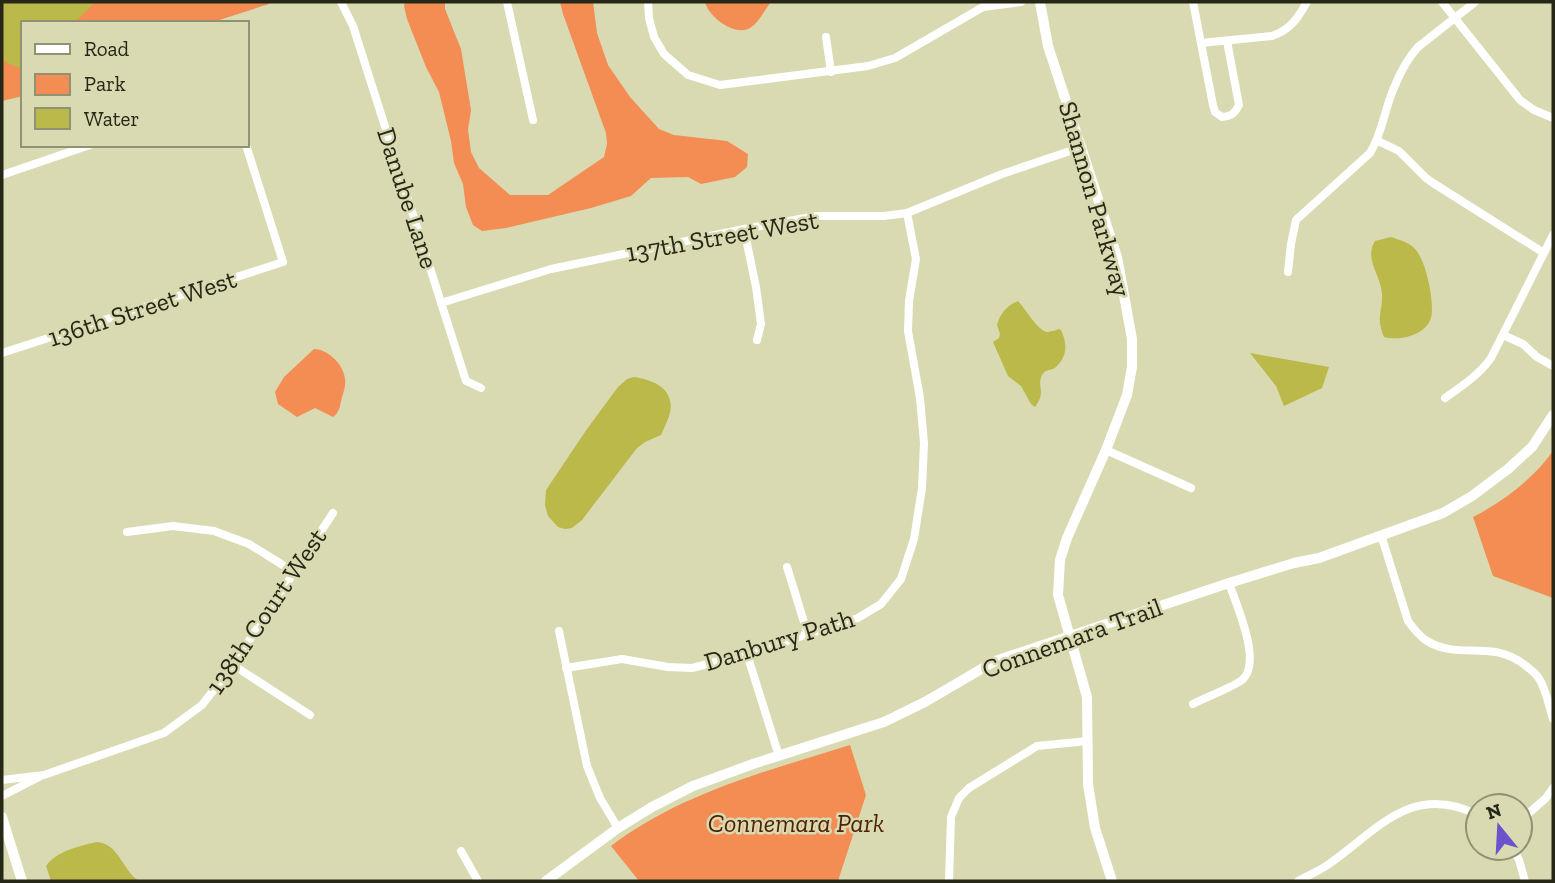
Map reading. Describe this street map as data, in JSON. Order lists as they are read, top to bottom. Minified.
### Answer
{"streets":{"street":["Danube Lane","Shannon Parkway","137th Street West","136th Street West","138th Court West","Connemara Trail","Danbury Path"]},"crossings":[["Danube Lane","137th Street West"],["Shannon Parkway","137th Street West"],["Shannon Parkway","Connemara Trail"],["137th Street West","Danbury Path"]],"parks":["Connemara Park"],"legend":["Road","Park","Water"],"north":"top"}
